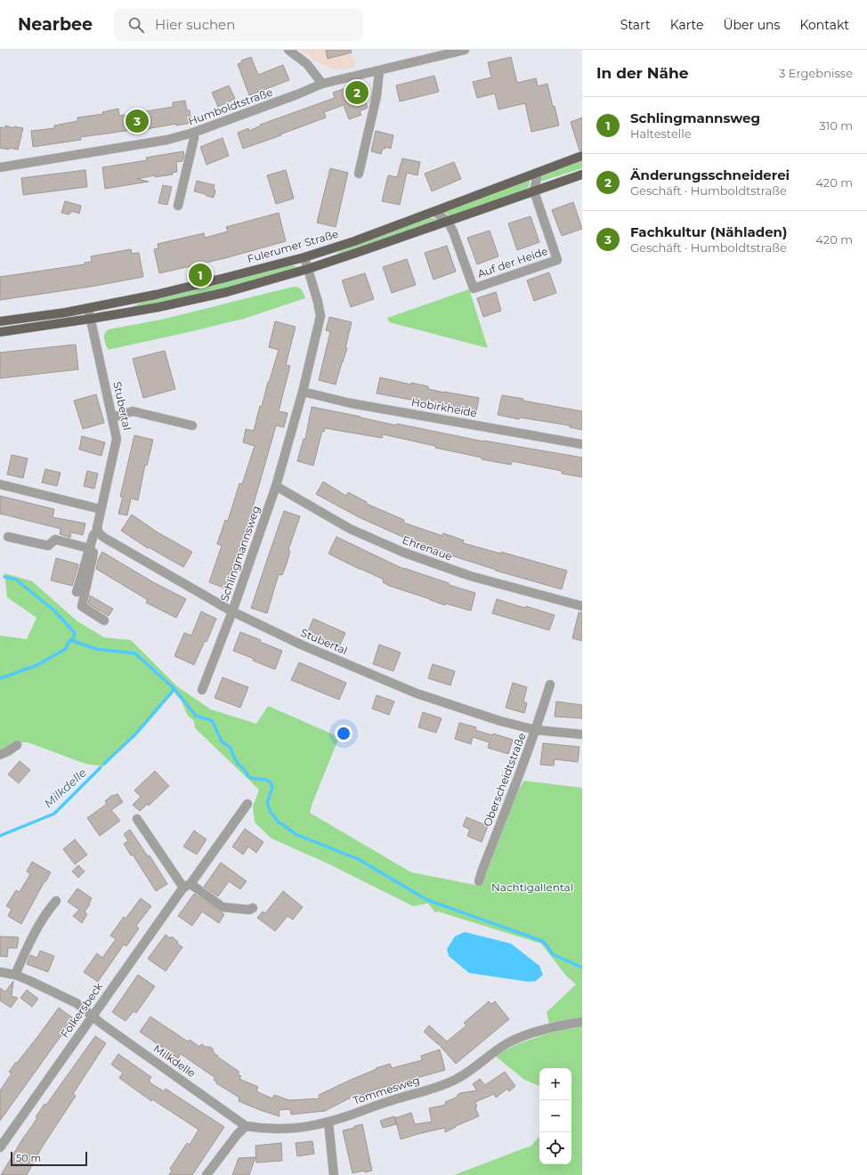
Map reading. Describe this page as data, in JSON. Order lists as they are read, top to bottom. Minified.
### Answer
{"streets":{"main road":["Fulerumer Straße"],"street":["Humboldtstraße","Auf der Heide","Stubertal","Hobirkheide","Ehrenaue","Schlingmannsweg","Oberscheidtstraße","Folkersbeck","Milkdelle","Tommesweg"]},"crossings":[["Fulerumer Straße","Auf der Heide"],["Fulerumer Straße","Stubertal"],["Fulerumer Straße","Schlingmannsweg"],["Stubertal","Schlingmannsweg"],["Stubertal","Oberscheidtstraße"],["Hobirkheide","Schlingmannsweg"],["Ehrenaue","Schlingmannsweg"],["Folkersbeck","Milkdelle"],["Milkdelle","Tommesweg"]],"water":["Milkdelle"],"parks":["Nachtigallental"],"scale_bar":"50 m","page":{"header":"Nearbee","search":"Hier suchen","nav":["Start","Karte","Über uns","Kontakt"],"heading":["In der Nähe","3 Ergebnisse"],"pins":["2","3","1"],"list":[{"mark":"1","name":"Schlingmannsweg","note":"Haltestelle","value":"310 m"},{"mark":"2","name":"Änderungsschneiderei","note":"Geschäft · Humboldtstraße","value":"420 m"},{"mark":"3","name":"Fachkultur (Nähladen)","note":"Geschäft · Humboldtstraße","value":"420 m"}],"map_buttons":["+","−"],"scale":"50 m"}}
